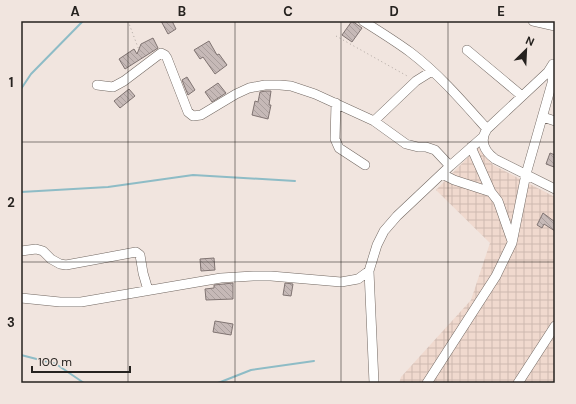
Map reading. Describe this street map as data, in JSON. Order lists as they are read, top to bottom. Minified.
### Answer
{"scale_bar":"100 m","north":"top right","grid":{"columns":["A","B","C","D","E"],"rows":["1","2","3"]}}
